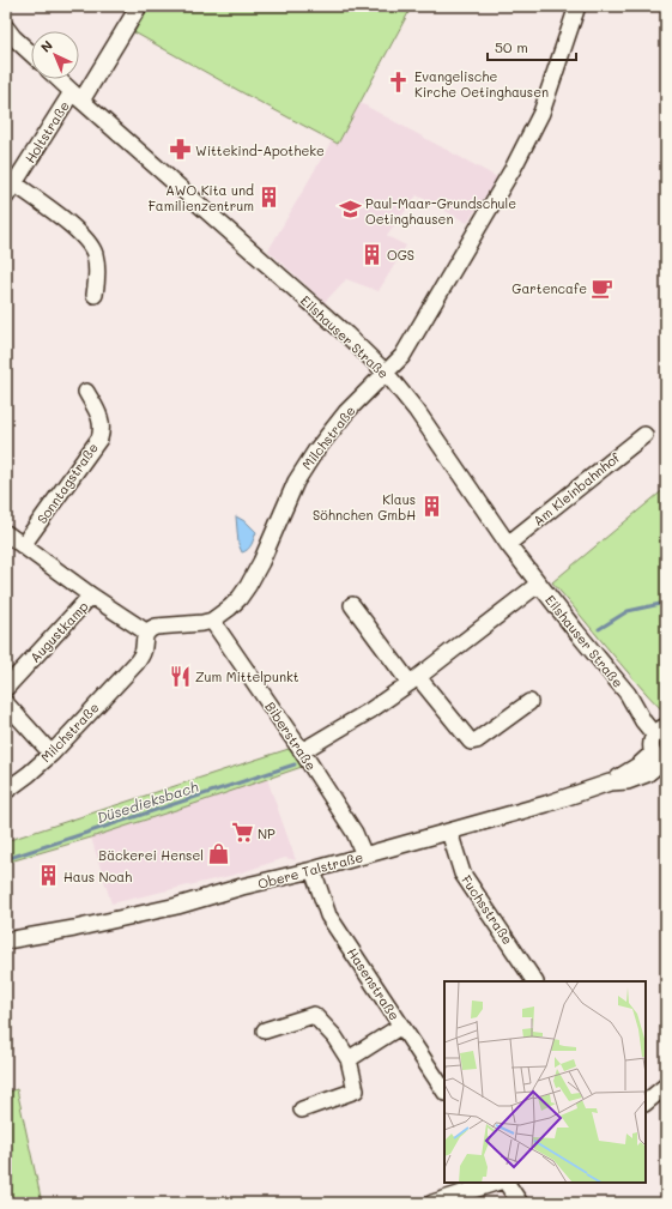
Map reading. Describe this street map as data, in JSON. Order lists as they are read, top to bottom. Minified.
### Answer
{"streets":{"street":["Holtstraße","Eilshauser Straße","Milchstraße","Sonntagstraße","Am Kleinbahnhof","Augustkamp","Biberstraße","Obere Talstraße","Fuchsstraße","Hasenstraße"]},"crossings":[["Holtstraße","Eilshauser Straße"],["Eilshauser Straße","Milchstraße"],["Eilshauser Straße","Am Kleinbahnhof"],["Milchstraße","Biberstraße"],["Biberstraße","Obere Talstraße"],["Obere Talstraße","Fuchsstraße"],["Obere Talstraße","Hasenstraße"]],"water":["Düsedieksbach"],"places":{"church":["Evangelische Kirche Oetinghausen"],"pharmacy":["Wittekind-Apotheke"],"building":["AWO Kita und Familienzentrum","OGS","Klaus Söhnchen GmbH","Haus Noah"],"school or university":["Paul-Maar-Grundschule Oetinghausen"],"cafe":["Gartencafe"],"restaurant":["Zum Mittelpunkt"],"supermarket":["NP"],"shop":["Bäckerei Hensel"]},"scale_bar":"50 m","north":"top left"}
